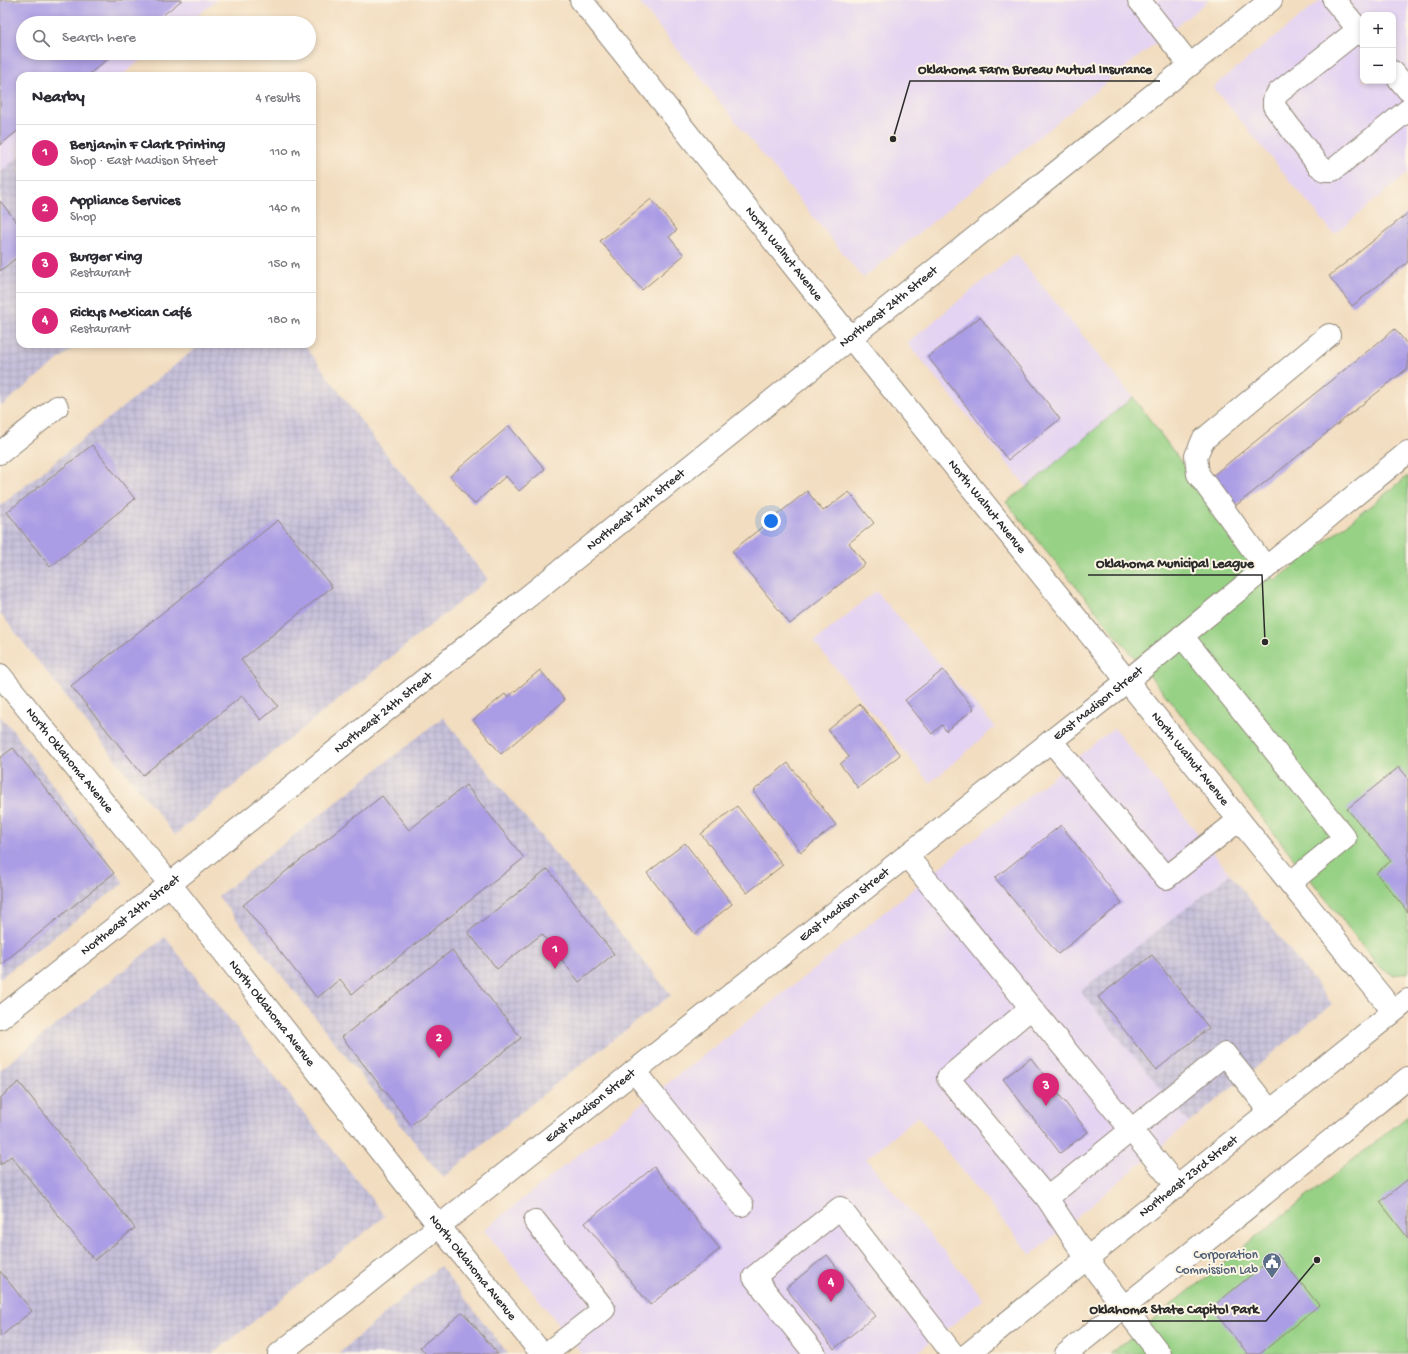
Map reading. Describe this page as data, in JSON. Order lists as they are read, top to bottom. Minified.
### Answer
{"streets":{"street":["North Walnut Avenue","Northeast 24th Street","East Madison Street","North Oklahoma Avenue","Northeast 23rd Street"]},"crossings":[["North Walnut Avenue","Northeast 24th Street"],["North Walnut Avenue","East Madison Street"],["North Walnut Avenue","Northeast 23rd Street"],["Northeast 24th Street","North Oklahoma Avenue"],["East Madison Street","North Oklahoma Avenue"]],"places":{"other":["Oklahoma Farm Bureau Mutual Insurance","Oklahoma Municipal League","Oklahoma State Capitol Park"],"public building":["Corporation Commission Lab"]},"page":{"map_buttons":["+","−"],"search":"Search here","heading":["Nearby","4 results"],"list":[{"mark":"1","name":"Benjamin F Clark Printing","note":"Shop · East Madison Street","value":"110 m"},{"mark":"2","name":"Appliance Services","note":"Shop","value":"140 m"},{"mark":"3","name":"Burger King","note":"Restaurant","value":"150 m"},{"mark":"4","name":"Rickys Mexican Café","note":"Restaurant","value":"180 m"}],"pins":["1","2","3","4"]}}
